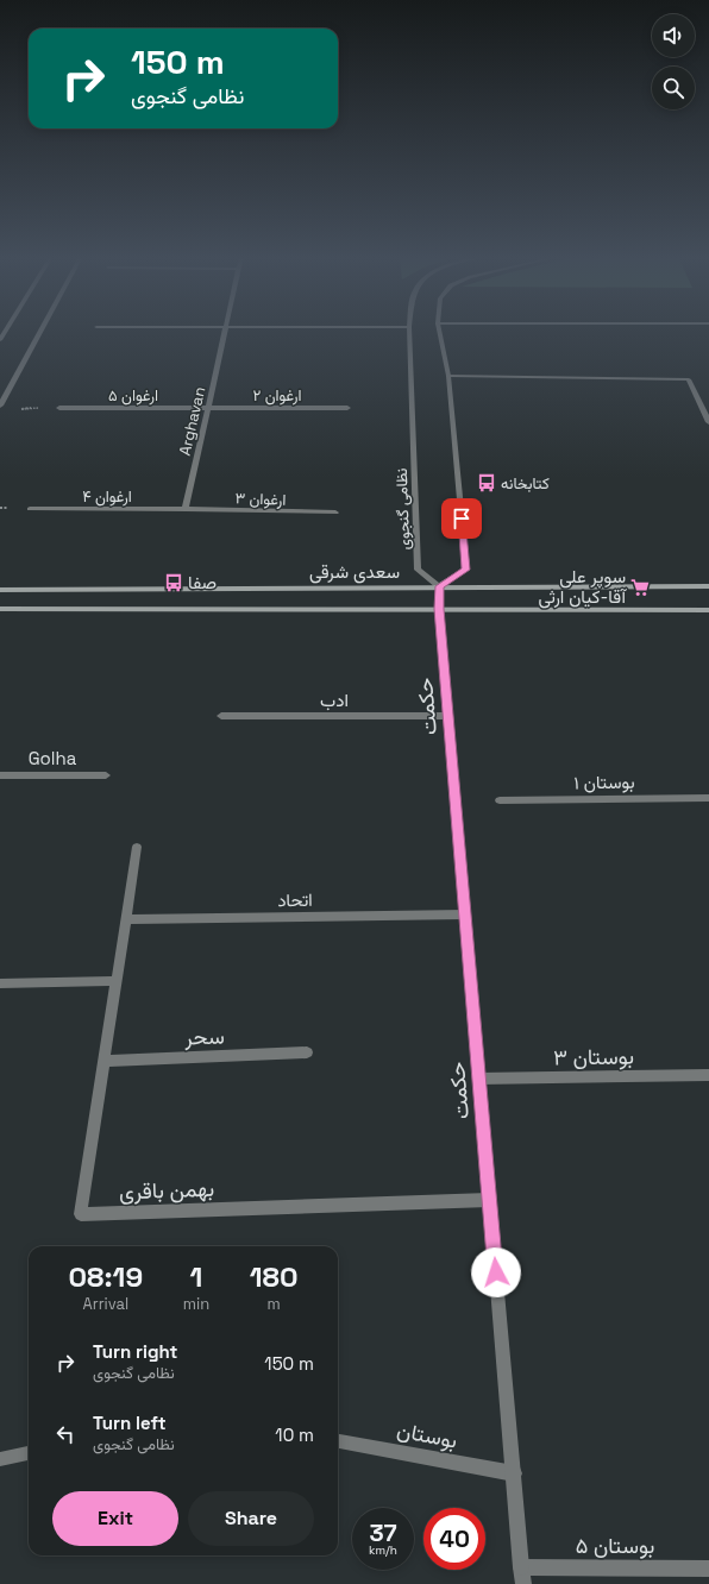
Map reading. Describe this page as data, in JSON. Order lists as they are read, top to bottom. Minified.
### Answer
{"streets":{"main road":["سعدی شرقی"],"street":["ارغوان ۵","ارغوان ۲","Arghavan","ارغوان ۴","ارغوان ۳","نظامی گنجوی","ادب","حکمت","Golha","بوستان ۱","اتحاد","سحر","بوستان ۳","بهمن باقری","بوستان","بوستان ۵"]},"crossings":[["ارغوان ۵","ارغوان ۲"],["ارغوان ۵","Arghavan"],["ارغوان ۲","Arghavan"],["Arghavan","ارغوان ۴"],["Arghavan","ارغوان ۳"],["ارغوان ۴","ارغوان ۳"],["نظامی گنجوی","سعدی شرقی"],["نظامی گنجوی","حکمت"],["سعدی شرقی","حکمت"],["ادب","حکمت"],["حکمت","اتحاد"],["حکمت","بوستان ۳"],["حکمت","بهمن باقری"],["حکمت","بوستان"],["حکمت","بوستان ۵"],["اتحاد","بهمن باقری"],["سحر","بهمن باقری"]],"places":{"bus stop":["کتابخانه","صفا"],"supermarket":["سوپر علی آقا-کیان ارثی"]},"page":{"turn":["150 m","نظامی گنجوی"],"eta":["08:19","Arrival","1","min","180","m"],"list":[{"name":"Turn right","note":"نظامی گنجوی","value":"150 m"},{"name":"Turn left","note":"نظامی گنجوی","value":"10 m"}],"buttons":["Exit","Share"],"speed":"37 km/h","limit":"40"}}
